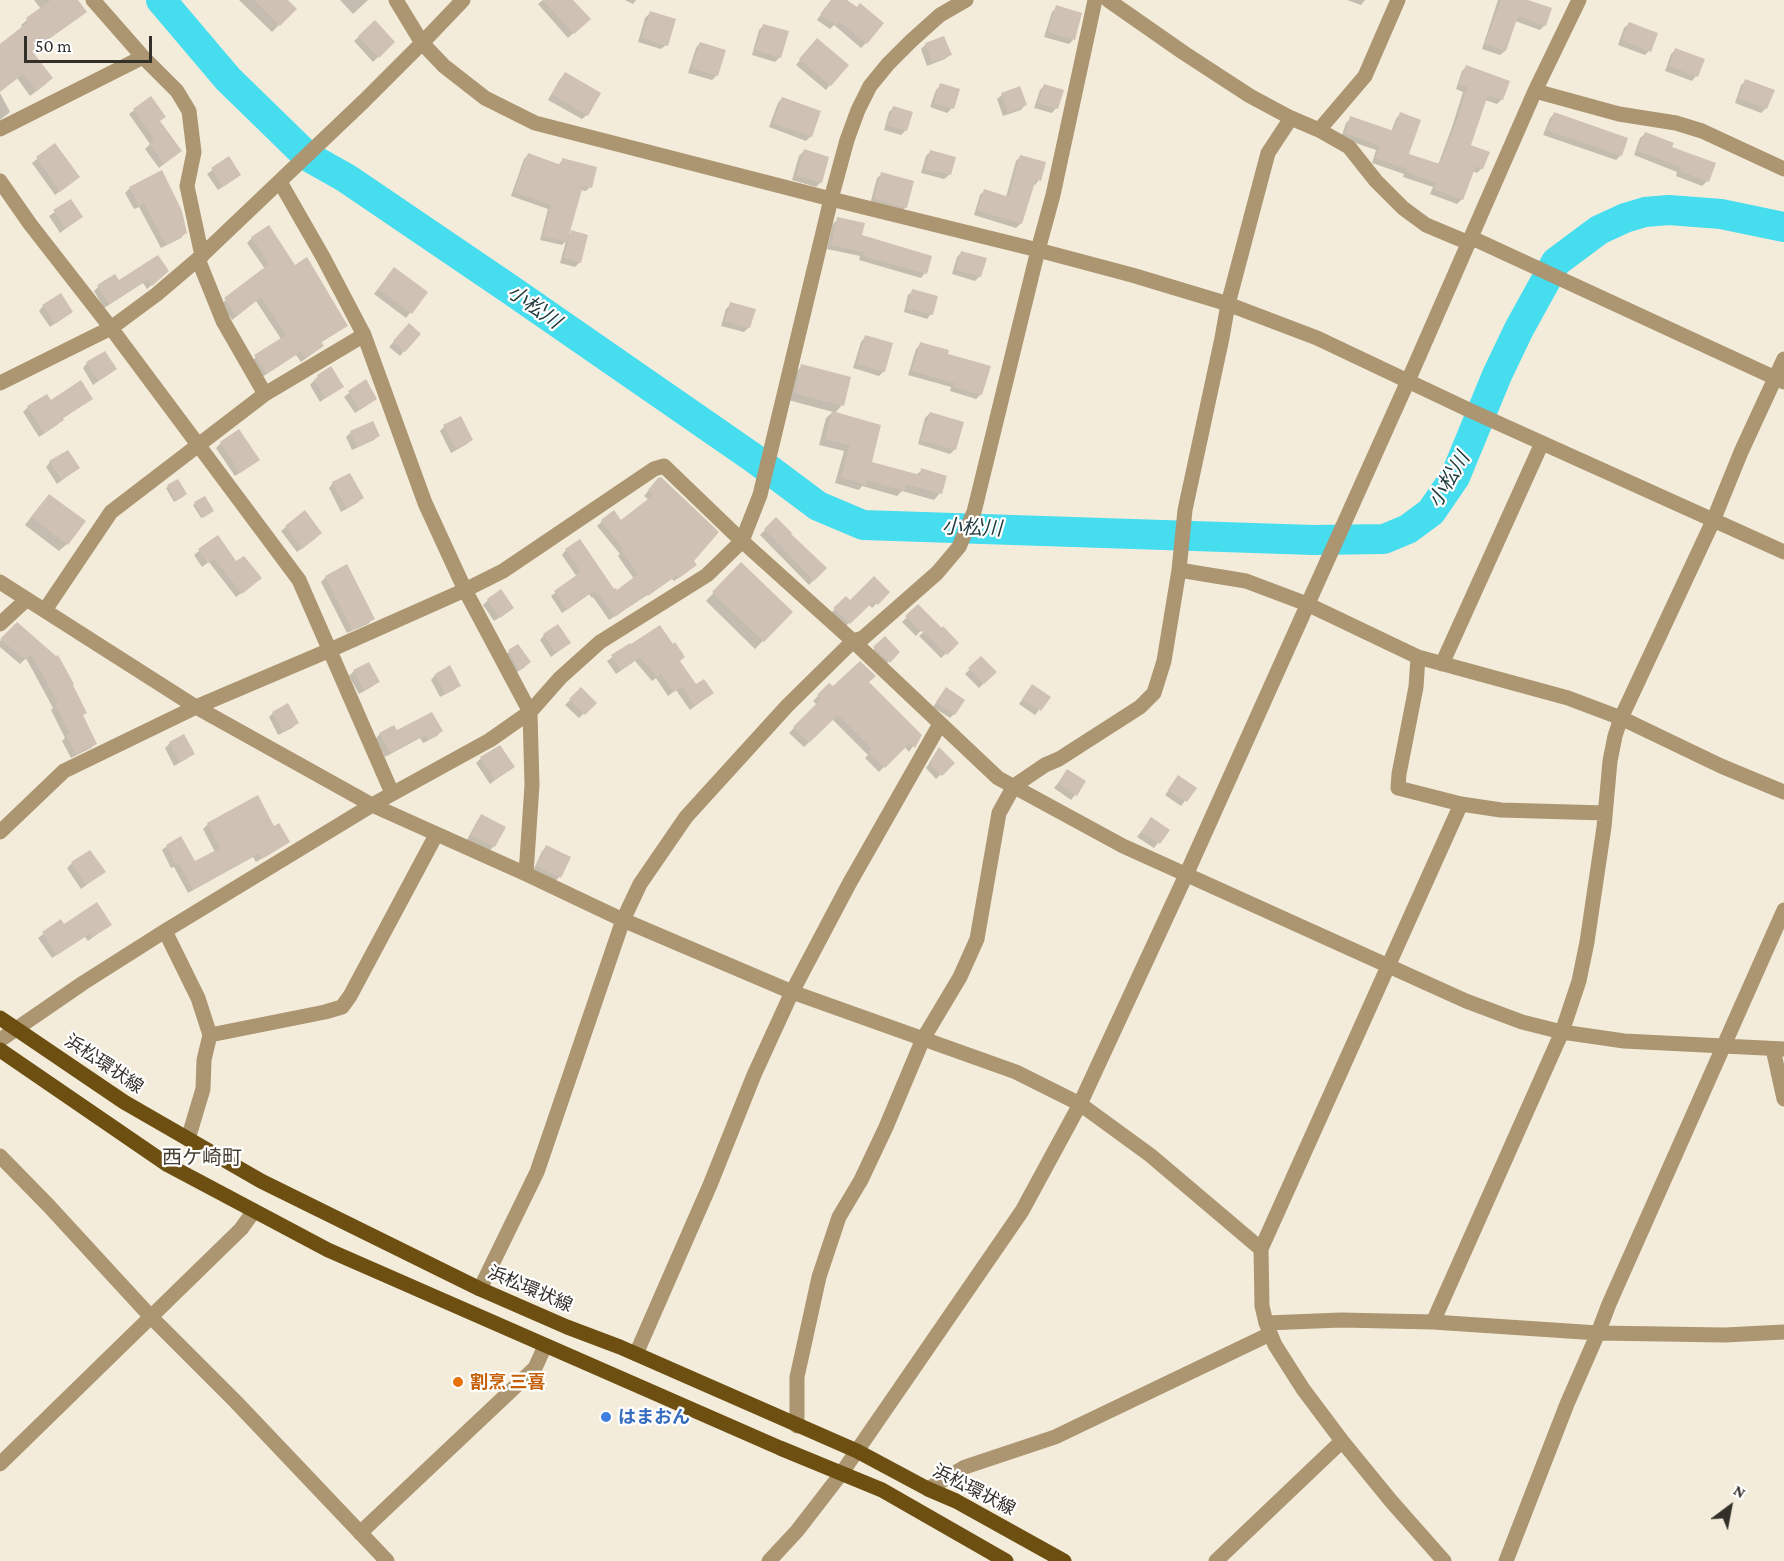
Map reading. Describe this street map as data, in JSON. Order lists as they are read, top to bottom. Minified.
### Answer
{"streets":{"main road":["浜松環状線"]},"districts":["西ケ崎町"],"water":["小松川"],"places":["割烹 三喜","はまおん"],"scale_bar":"50 m","north":"top right"}
